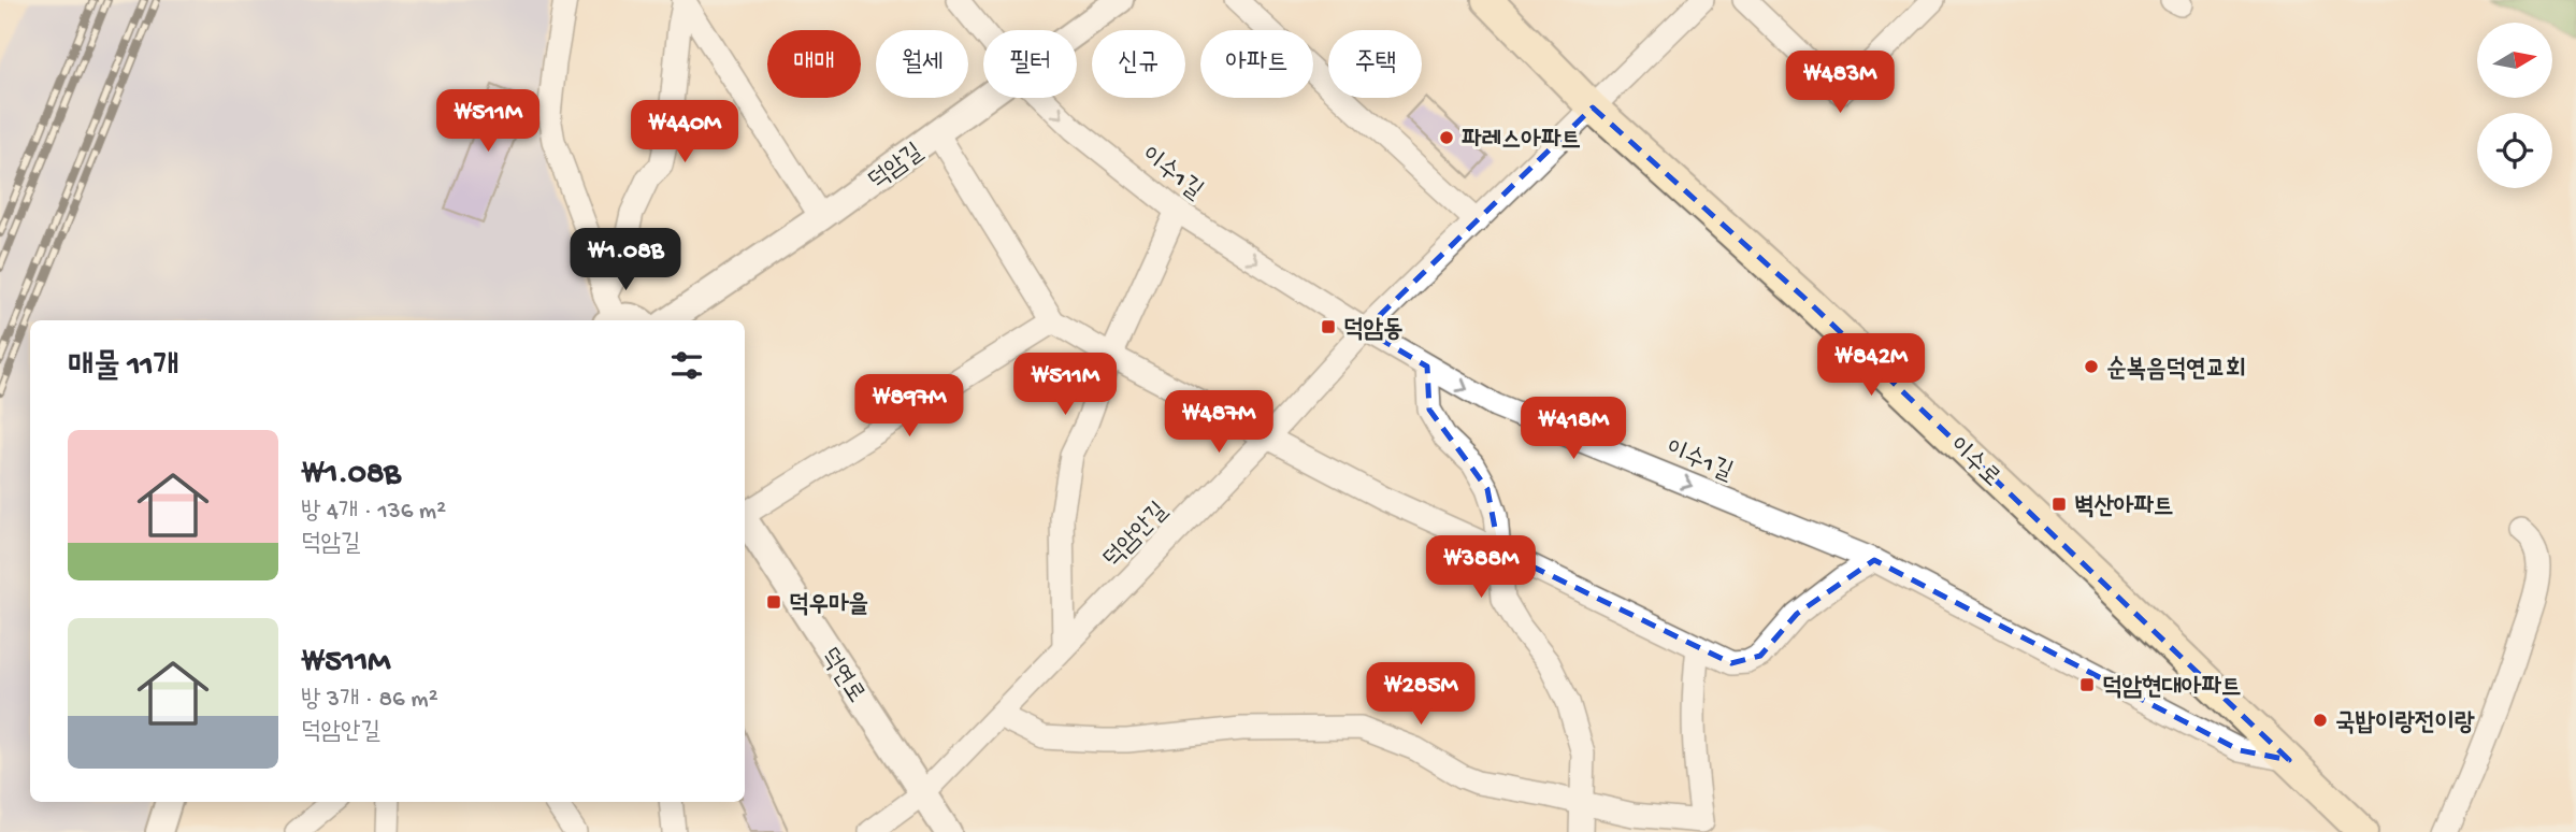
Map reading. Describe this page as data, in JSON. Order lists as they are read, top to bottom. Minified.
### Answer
{"streets":{"main road":["이수로"],"street":["덕암길","이수1길","덕암안길","덕연로"]},"crossings":[["이수1길","이수로"],["이수1길","덕암안길"],["이수로","덕암안길"],["덕암안길","덕연로"]],"places":{"other":["파레스아파트","순복음덕연교회","국밥이랑전이랑"],"transit":["덕암동","벽산아파트","덕우마을","덕암현대아파트"]},"north":"right","page":{"chip":["매매","월세","필터","신규","아파트","주택"],"price":["₩483M","₩511M","₩440M","₩1.08B","₩842M","₩511M","₩897M","₩487M","₩418M","₩388M","₩285M"],"heading":"매물 11개","list":[{"name":"₩1.08B","note":"방 4개 · 136 m² · 덕암길"},{"name":"₩511M","note":"방 3개 · 86 m² · 덕암안길"}]}}
